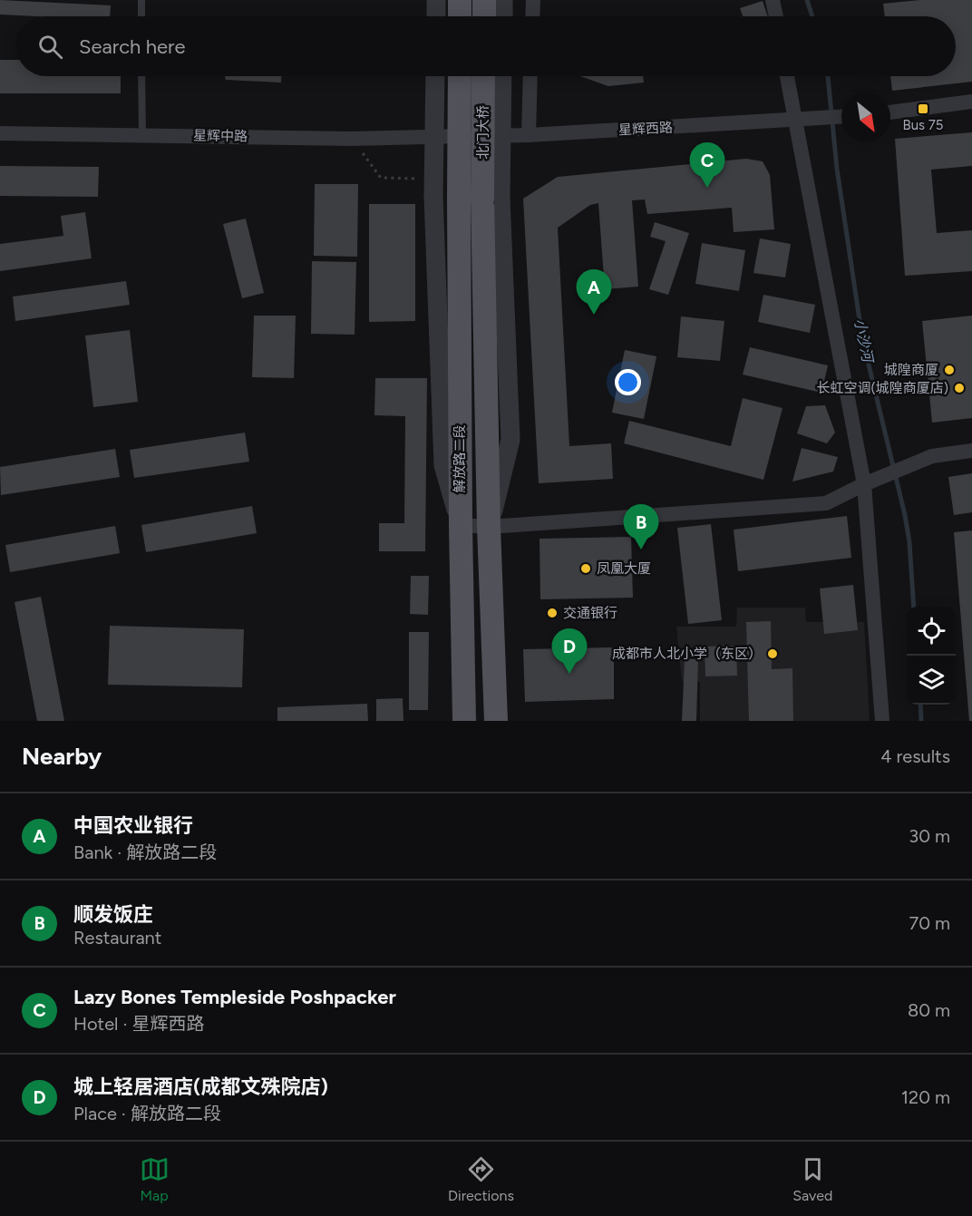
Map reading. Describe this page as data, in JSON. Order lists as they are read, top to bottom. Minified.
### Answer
{"streets":{"main road":["北门大桥","解放路二段"],"street":["星辉西路","星辉中路"]},"crossings":[["星辉西路","星辉中路"],["北门大桥","解放路二段"]],"water":["小沙河"],"places":{"transit":["Bus 75"],"other":["城隍商厦","长虹空调(城隍商厦店)","凤凰大厦","交通银行","成都市人北小学（东区）"]},"north":"bottom right","page":{"search":"Search here","pins":["C","A","B","D"],"heading":["Nearby","4 results"],"list":[{"mark":"A","name":"中国农业银行","note":"Bank · 解放路二段","value":"30 m"},{"mark":"B","name":"顺发饭庄","note":"Restaurant","value":"70 m"},{"mark":"C","name":"Lazy Bones Templeside Poshpacker","note":"Hotel · 星辉西路","value":"80 m"},{"mark":"D","name":"城上轻居酒店(成都文殊院店)","note":"Place · 解放路二段","value":"120 m"}],"nav":["Map","Directions","Saved"]}}
